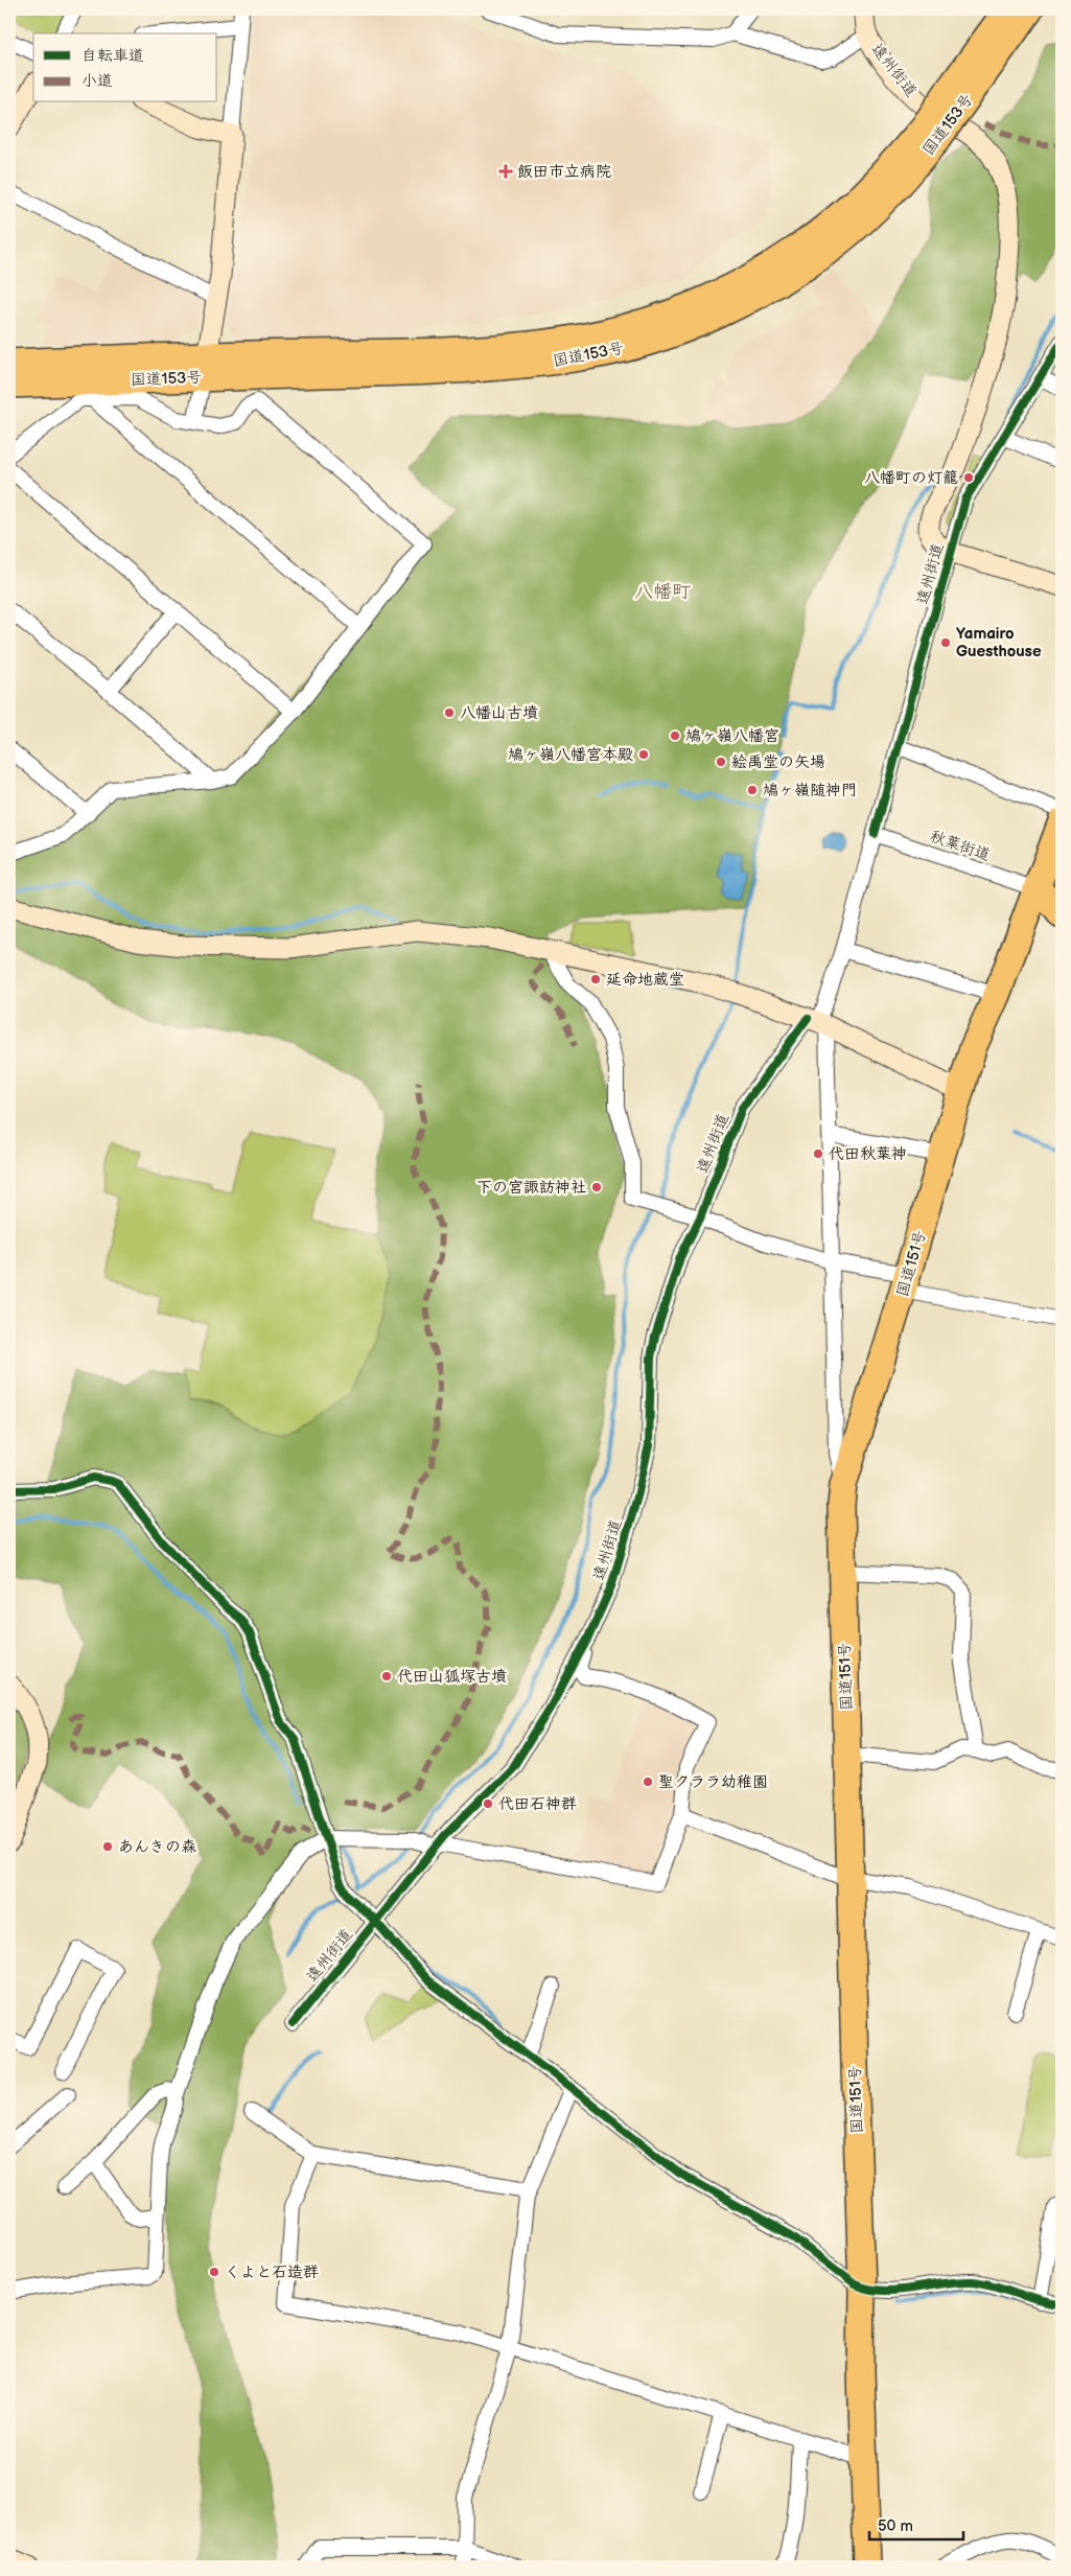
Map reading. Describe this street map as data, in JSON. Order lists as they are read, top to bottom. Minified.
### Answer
{"streets":{"highway":["国道153号","国道151号"],"street":["遠州街道","秋葉街道"]},"crossings":[["遠州街道","秋葉街道"],["遠州街道","国道151号"],["秋葉街道","国道151号"]],"districts":["八幡町"],"places":{"health":["飯田市立病院"],"other":["八幡町の灯籠","Yamairo Guesthouse","八幡山古墳","鳩ヶ嶺八幡宮","鳩ヶ嶺八幡宮本殿","絵禹堂の矢場","鳩ヶ嶺随神門","延命地蔵堂","代田秋葉神","下の宮諏訪神社","代田山狐塚古墳","聖クララ幼稚園","代田石神群","あんきの森","くよと石造群"]},"legend":["自転車道","小道"],"scale_bar":"50 m"}
